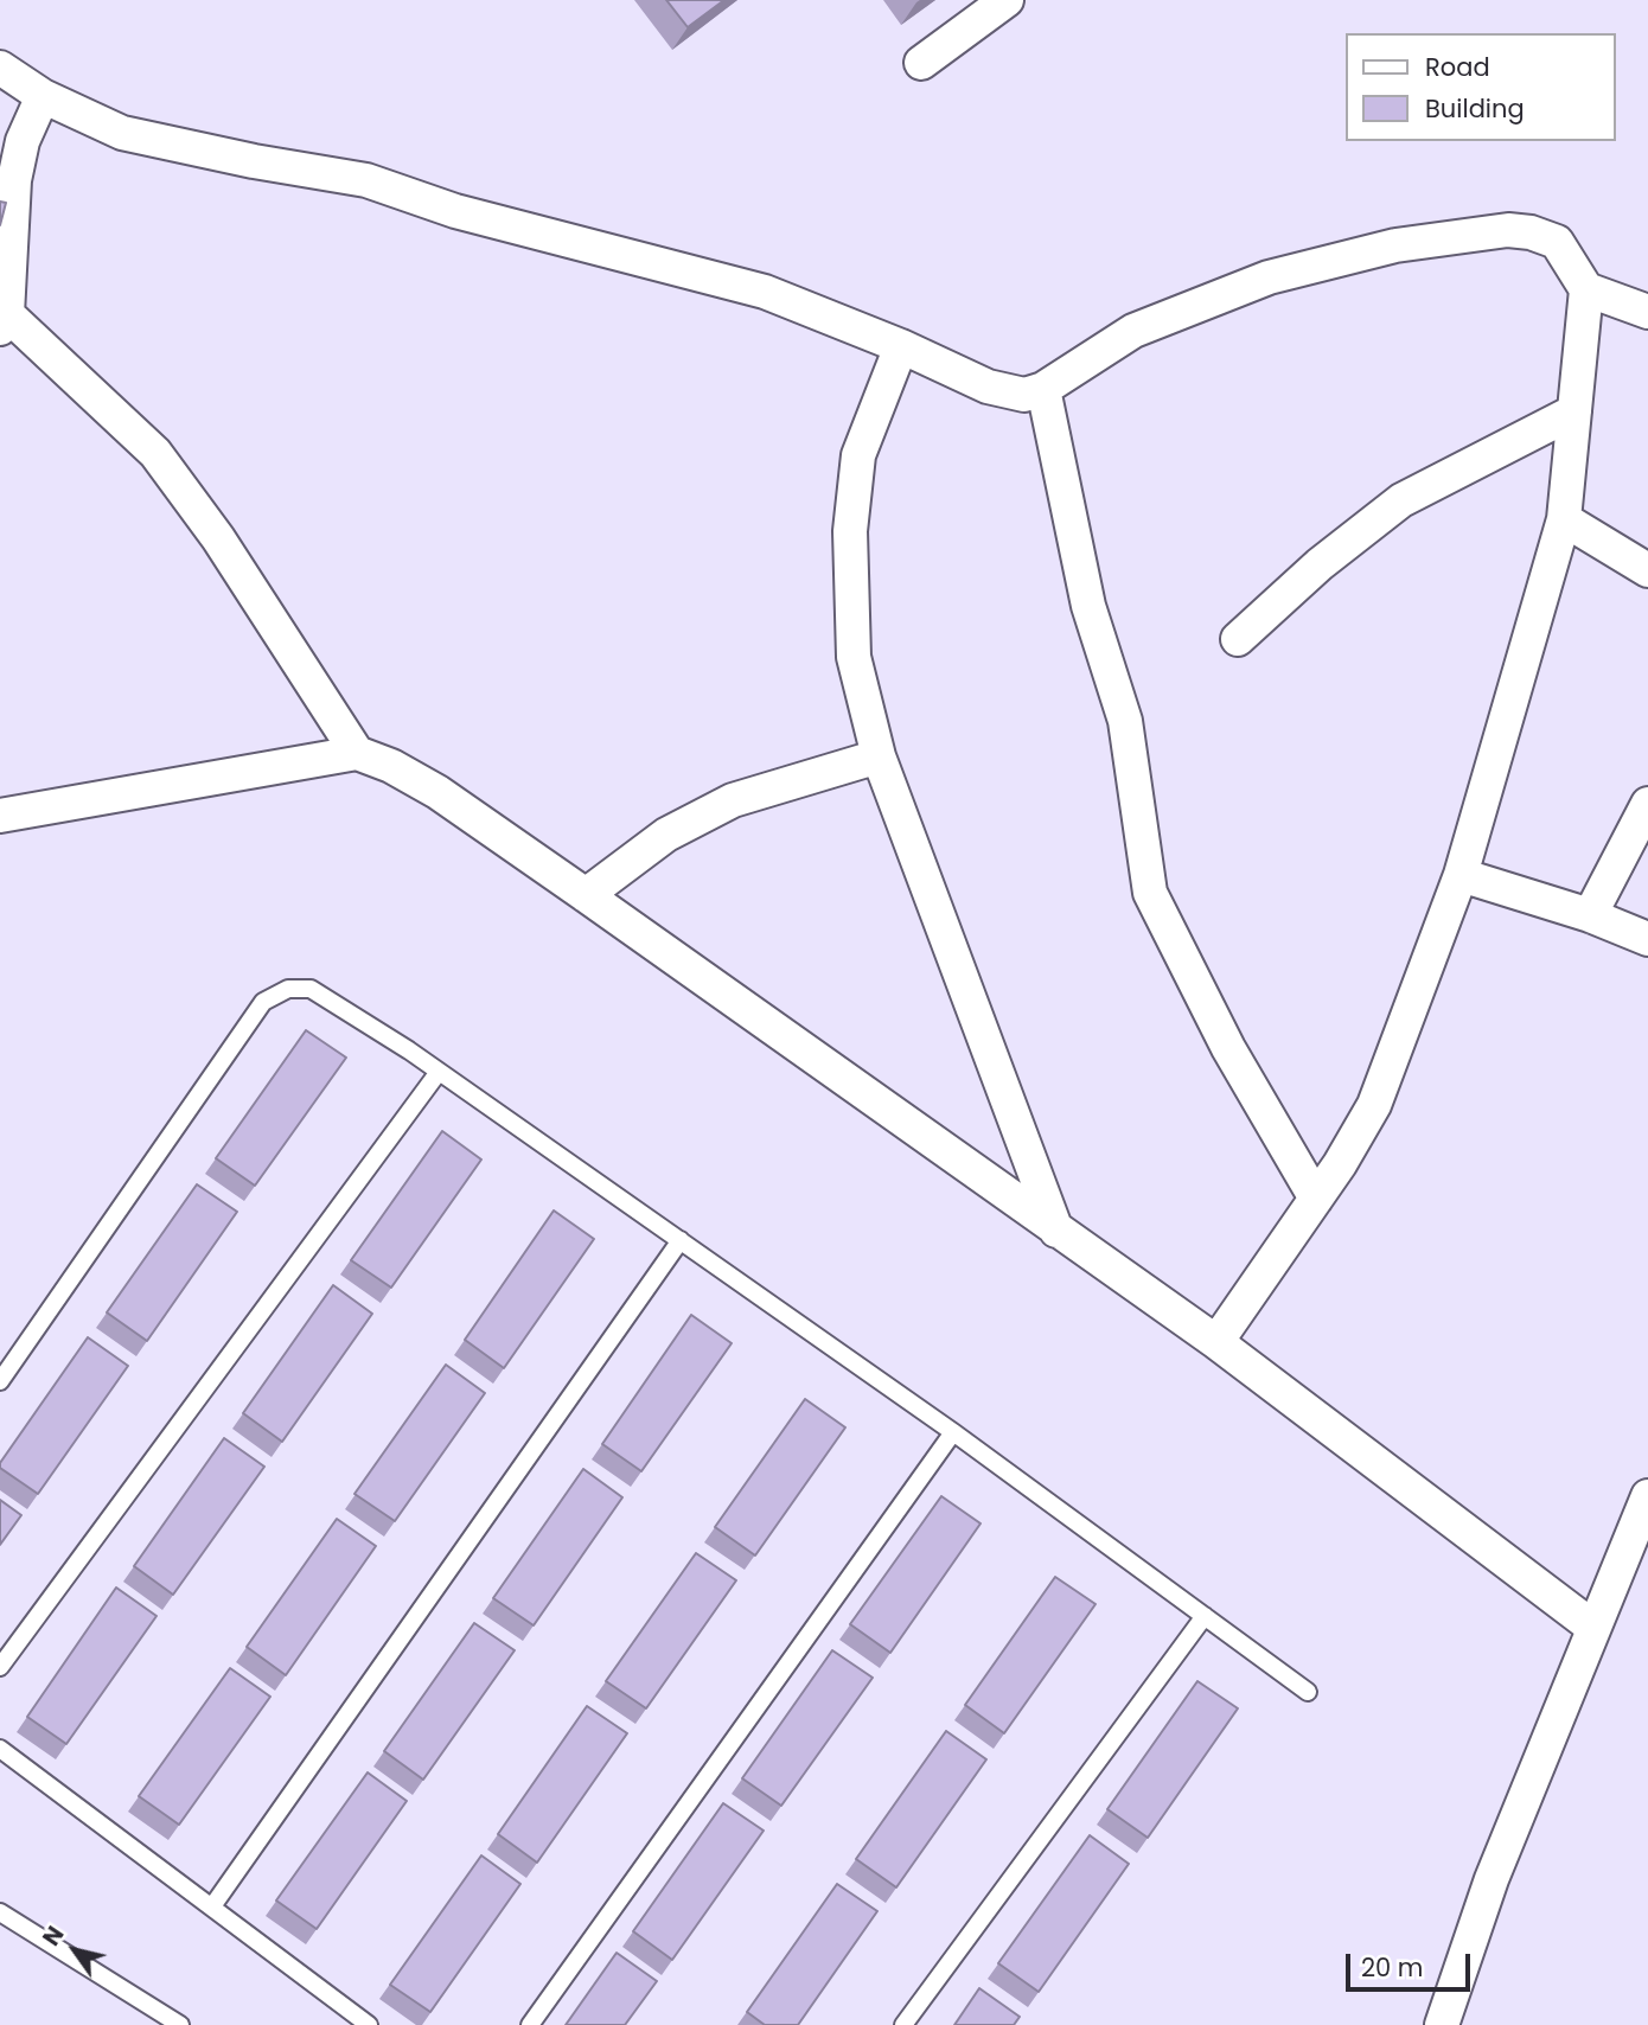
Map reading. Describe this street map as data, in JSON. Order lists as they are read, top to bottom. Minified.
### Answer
{"legend":["Road","Building"],"scale_bar":"20 m","north":"top left"}
